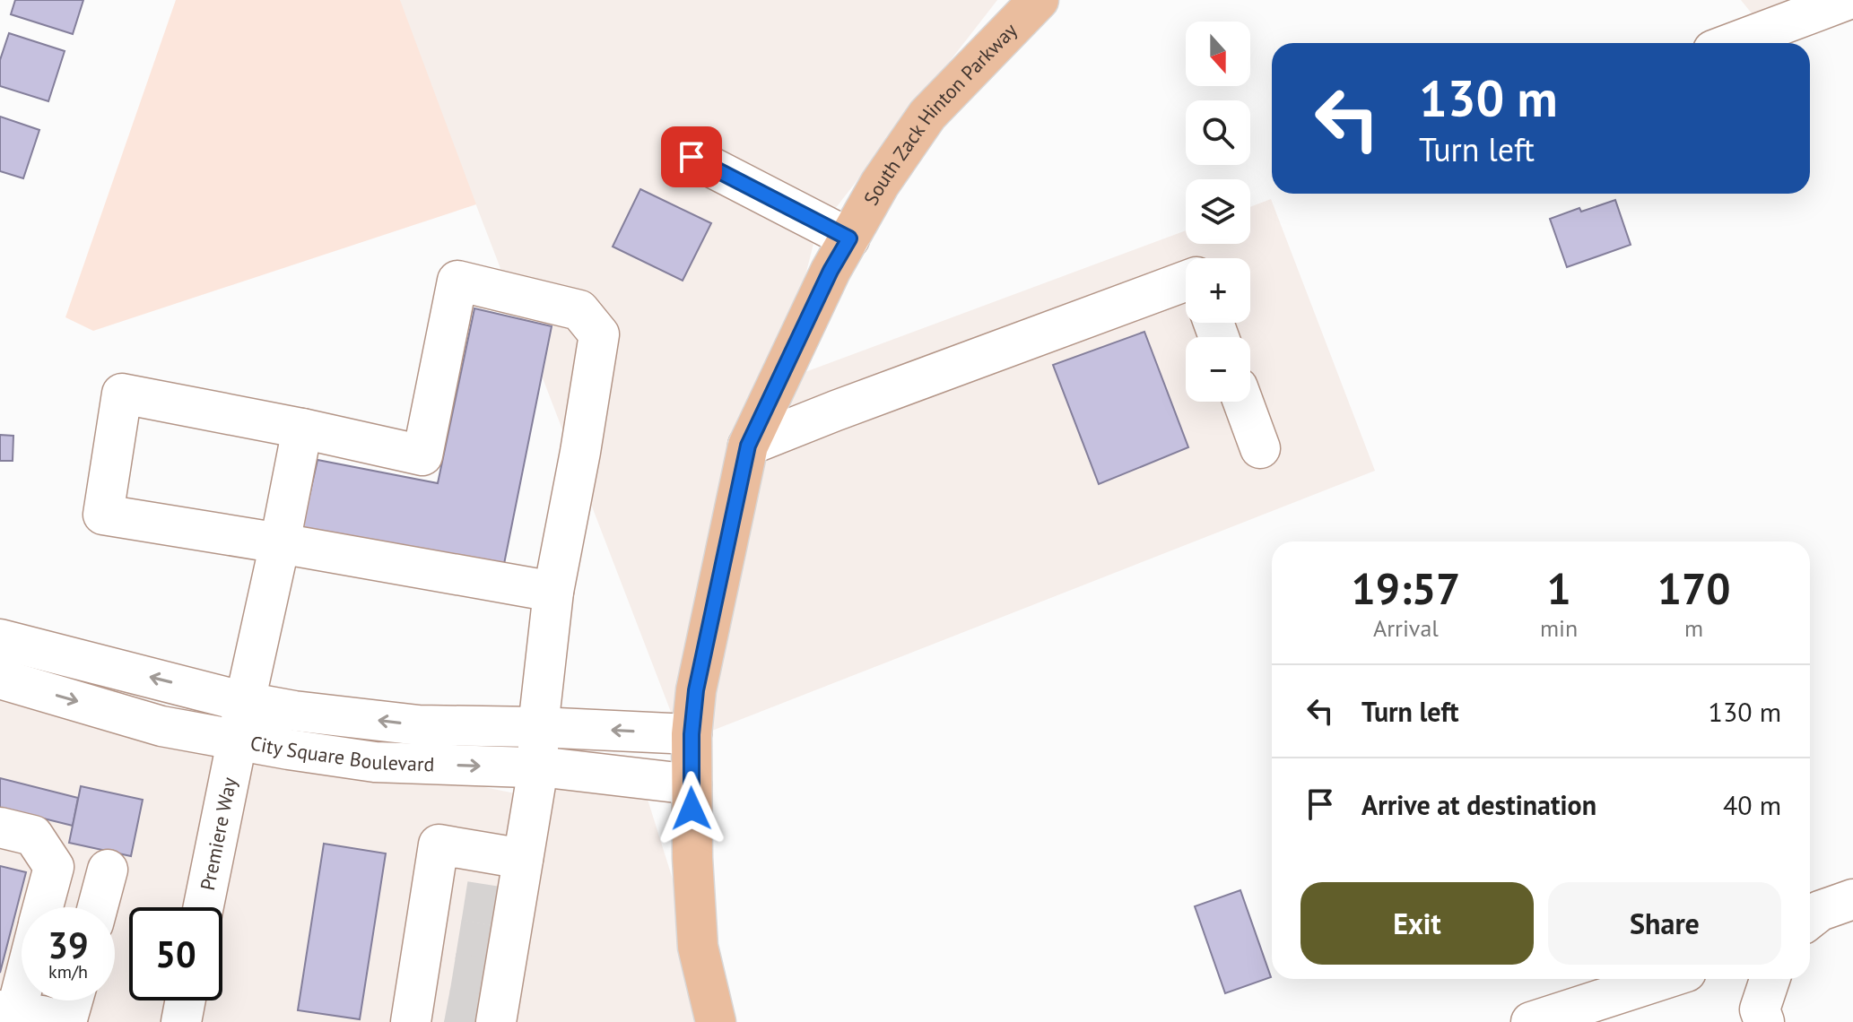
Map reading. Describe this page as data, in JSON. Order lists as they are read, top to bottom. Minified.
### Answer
{"streets":{"main road":["South Zack Hinton Parkway"],"street":["City Square Boulevard","Premiere Way"]},"crossings":[["South Zack Hinton Parkway","City Square Boulevard"],["City Square Boulevard","Premiere Way"]],"north":"bottom","page":{"map_buttons":["+","−"],"turn":["130 m","Turn left"],"eta":["19:57","Arrival","1","min","170","m"],"list":[{"name":"Turn left","value":"130 m"},{"name":"Arrive at destination","value":"40 m"}],"buttons":["Exit","Share"],"speed":"39 km/h","limit":"50"}}
